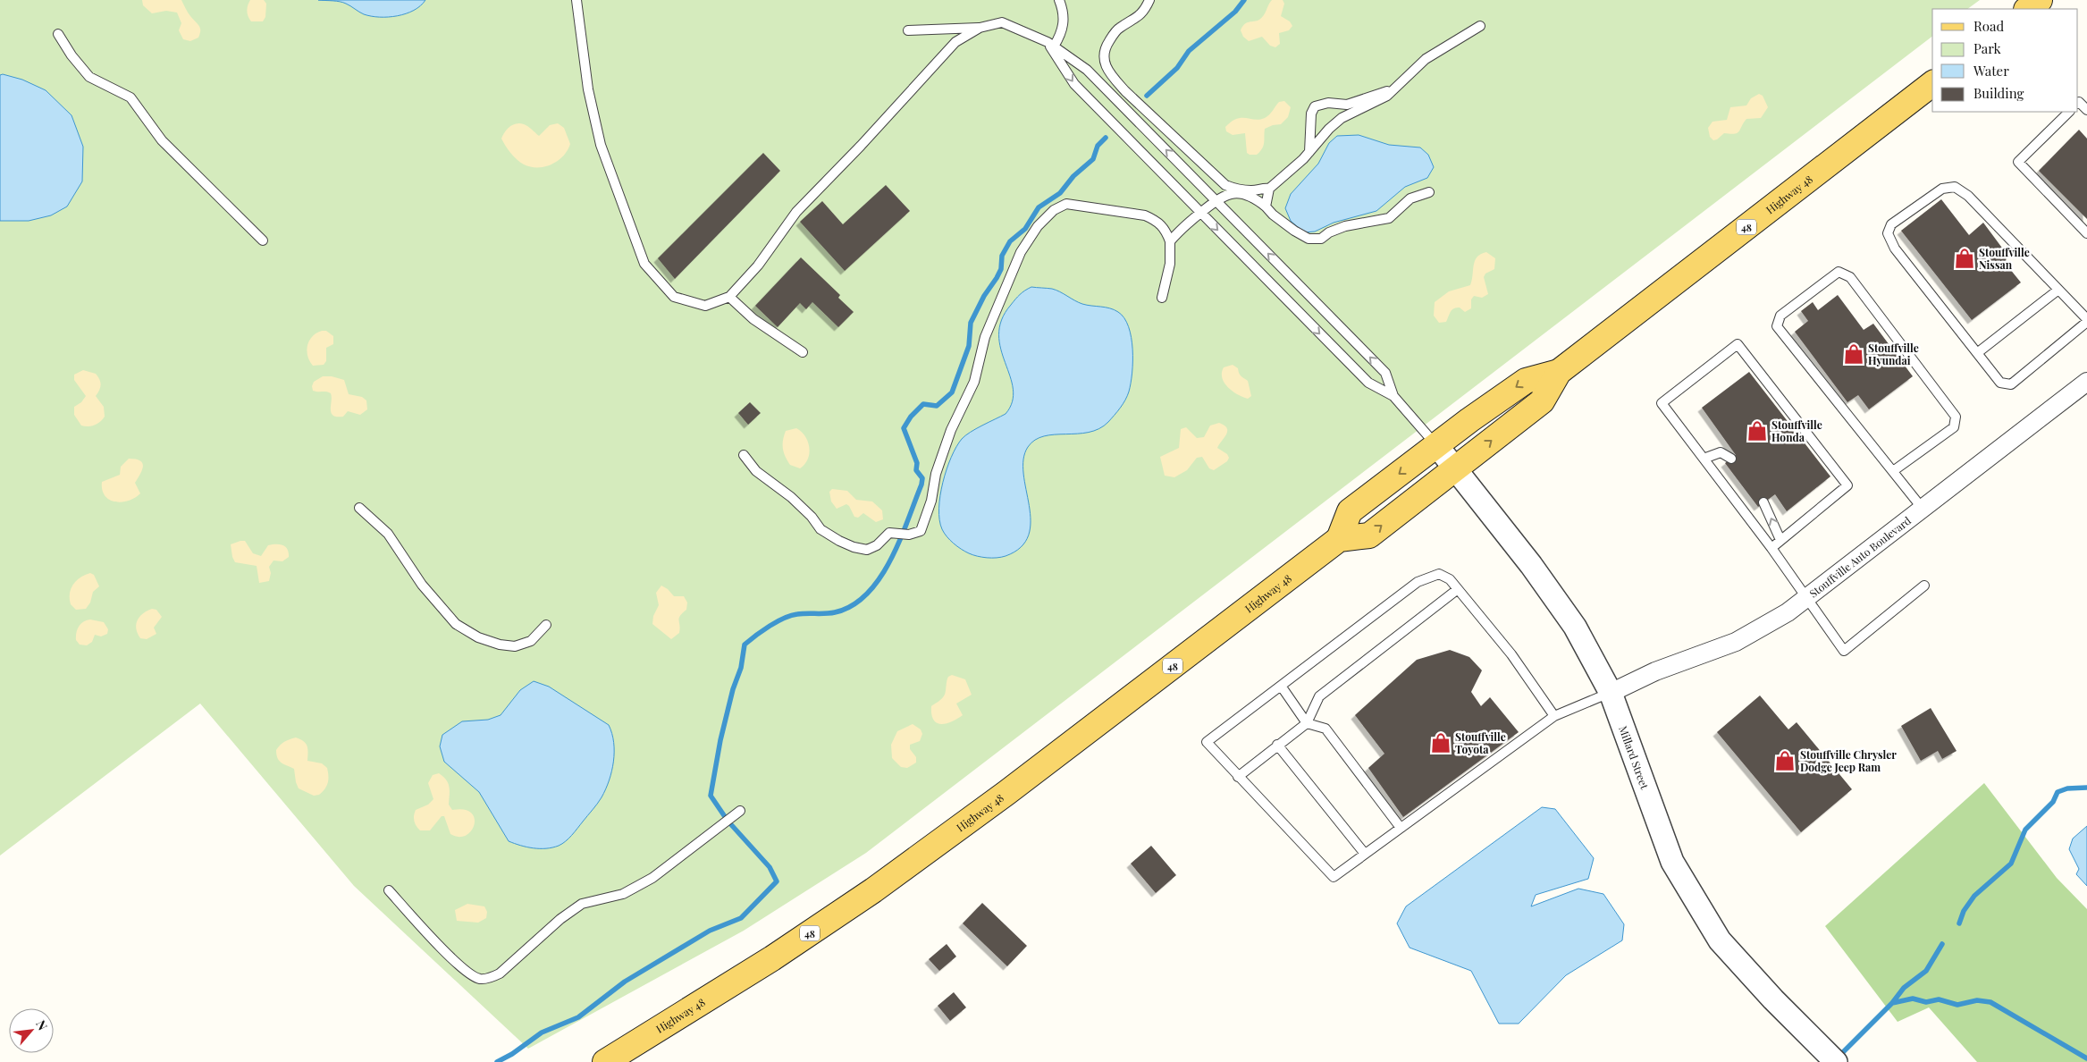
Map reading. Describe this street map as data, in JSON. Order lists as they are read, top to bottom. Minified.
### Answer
{"streets":{"main road":["Highway 48","48"],"street":["Stouffville Auto Boulevard","Millard Street"]},"crossings":[["Highway 48","Millard Street"],["Stouffville Auto Boulevard","Millard Street"]],"places":{"shop":["Stouffville Nissan","Stouffville Hyundai","Stouffville Honda","Stouffville Toyota","Stouffville Chrysler Dodge Jeep Ram"]},"legend":["Road","Park","Water","Building"],"north":"top right"}
